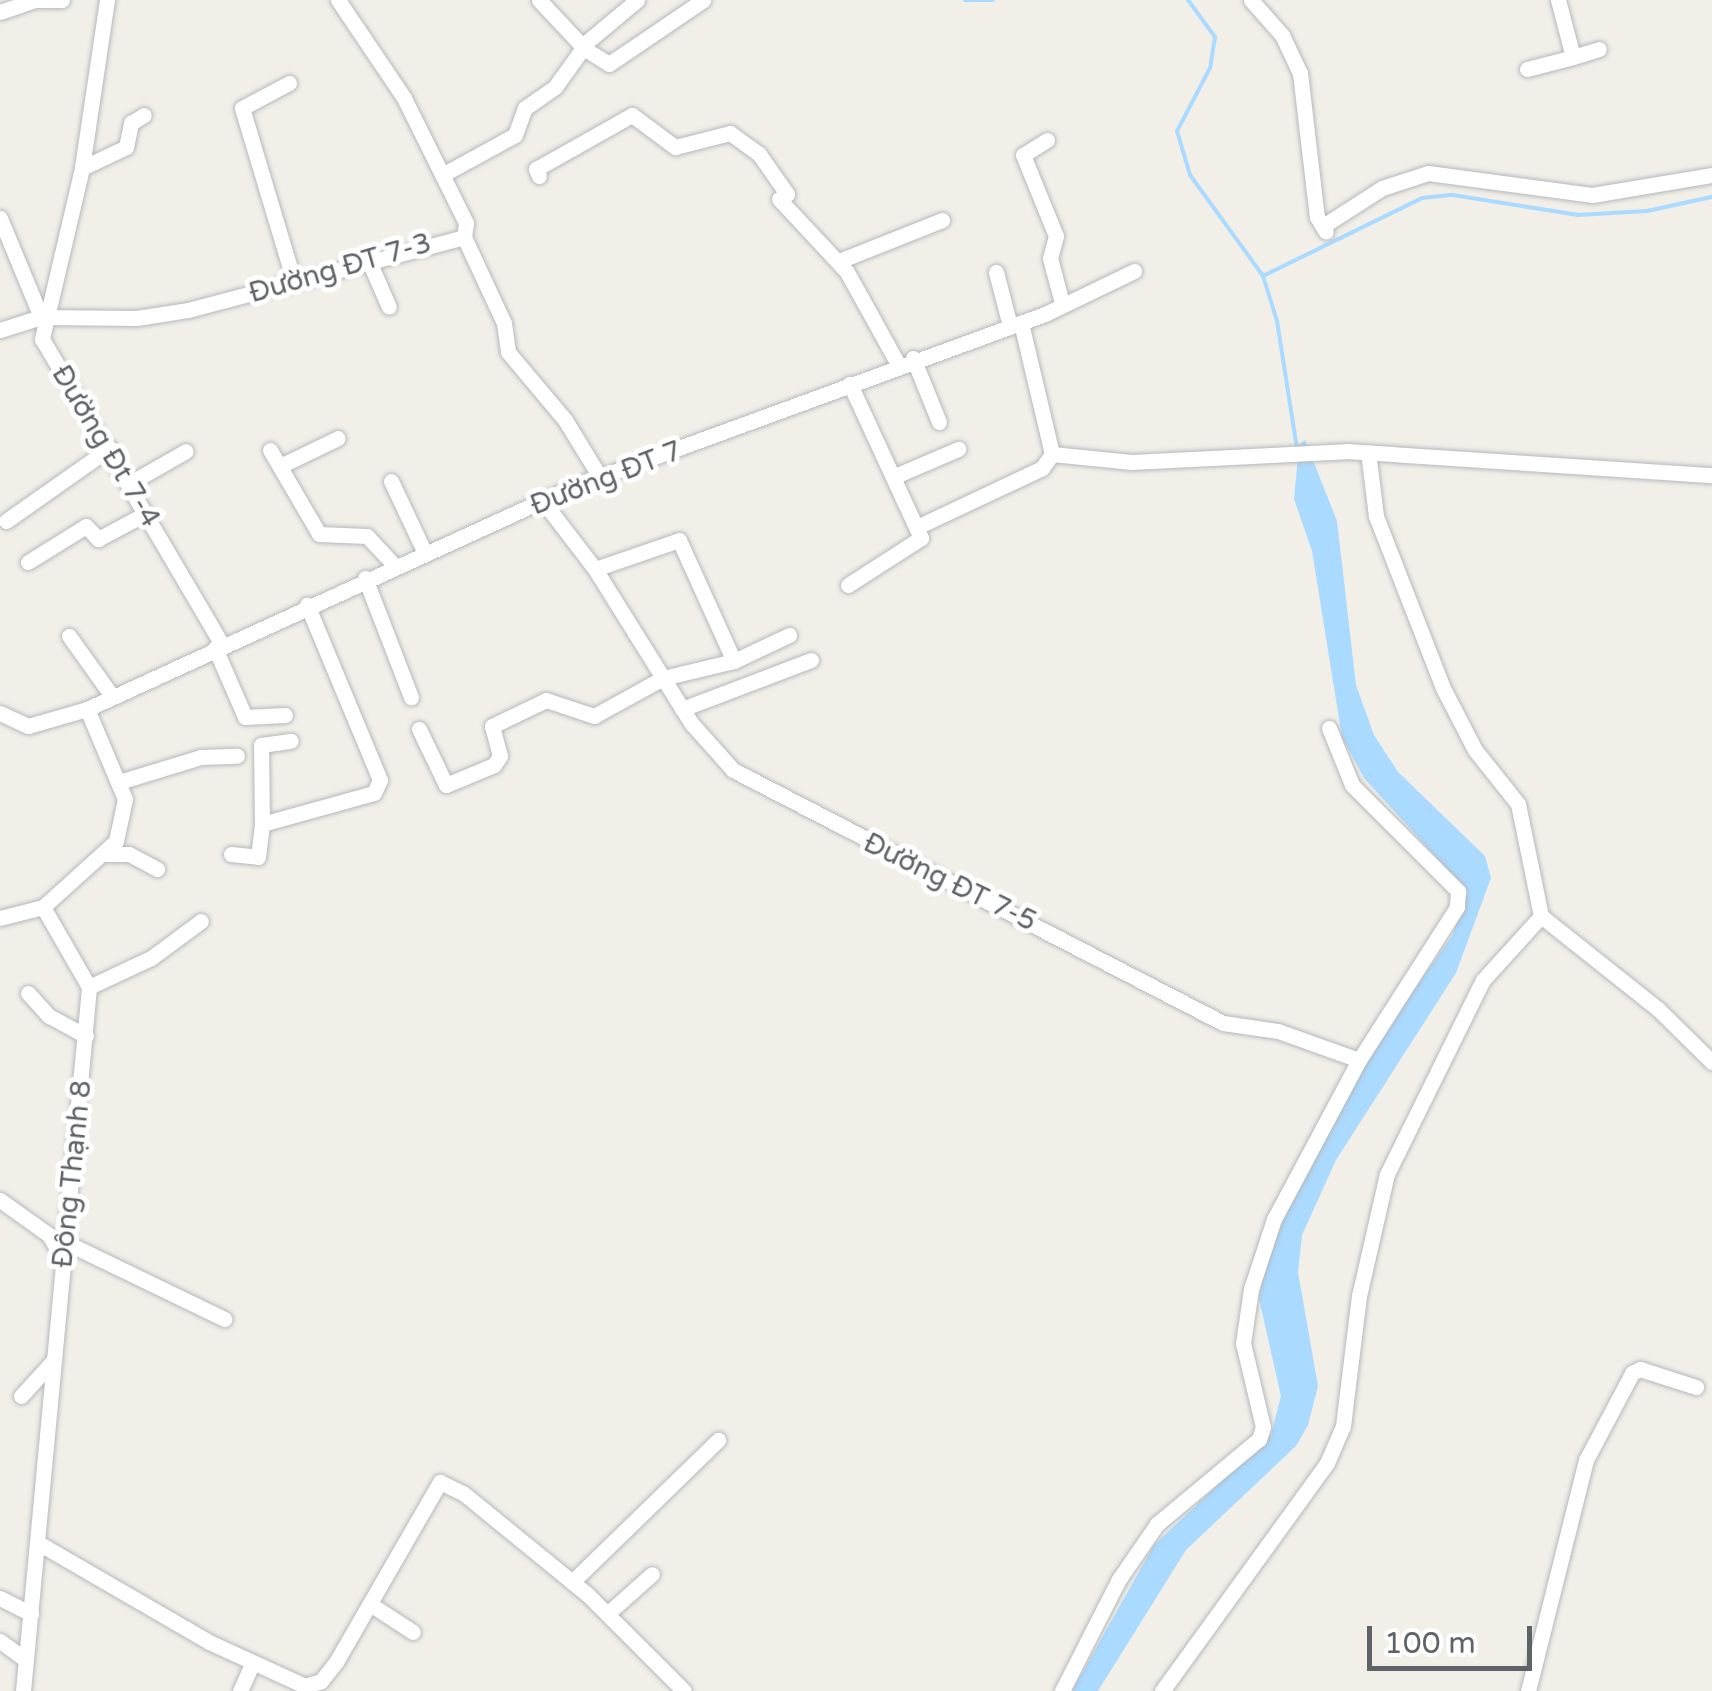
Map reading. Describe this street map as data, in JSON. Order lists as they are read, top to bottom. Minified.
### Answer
{"streets":{"street":["Đường ĐT 7-3","Đường Đt 7-4","Đường ĐT 7","Đường ĐT 7-5","Đông Thạnh 8"]},"crossings":[["Đường ĐT 7-3","Đường Đt 7-4"],["Đường ĐT 7-3","Đường ĐT 7"],["Đường Đt 7-4","Đường ĐT 7"],["Đường ĐT 7","Đường ĐT 7-5"]],"scale_bar":"100 m"}
